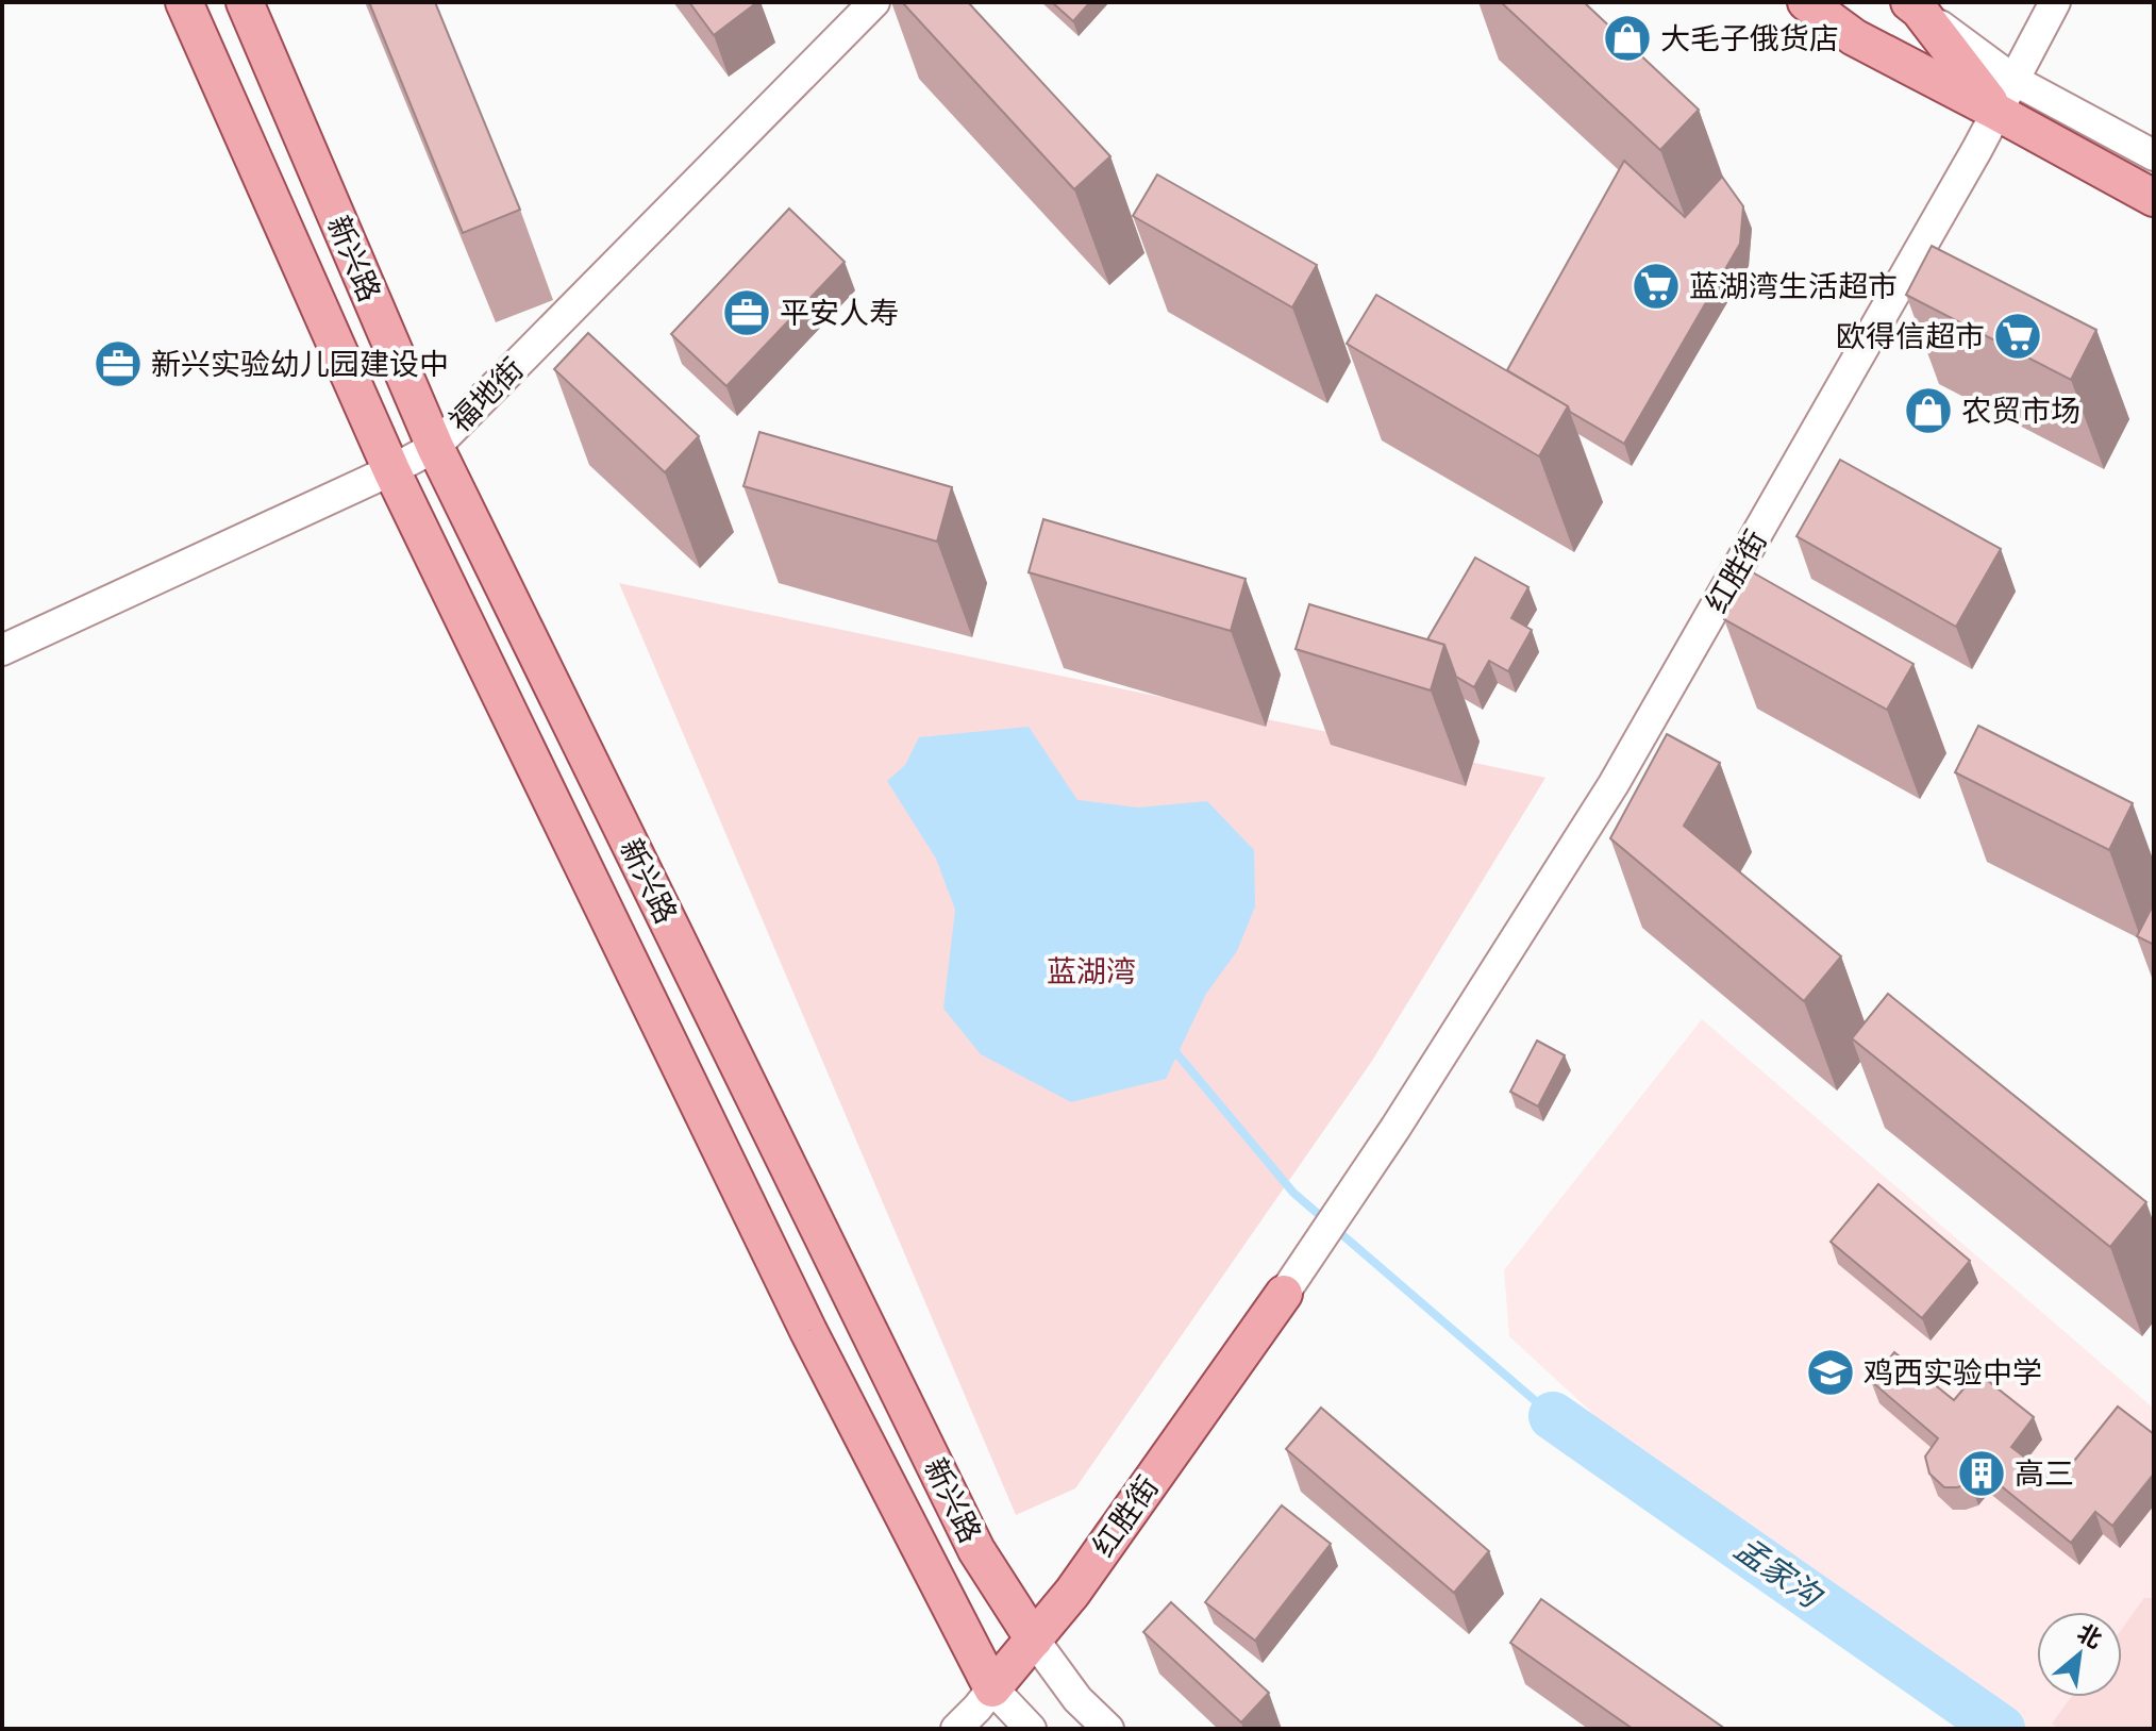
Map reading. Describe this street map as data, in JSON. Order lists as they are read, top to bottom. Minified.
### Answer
{"streets":{"main road":["新兴路","红胜街"],"street":["福地街"]},"crossings":[["新兴路","福地街"],["新兴路","红胜街"]],"water":["孟家沟"],"parks":["蓝湖湾"],"places":{"shop":["大毛子俄货店","农贸市场"],"supermarket":["蓝湖湾生活超市","欧得信超市"],"office":["平安人寿","新兴实验幼儿园建设中"],"school or university":["鸡西实验中学"],"building":["高三"]},"north":"top right"}
